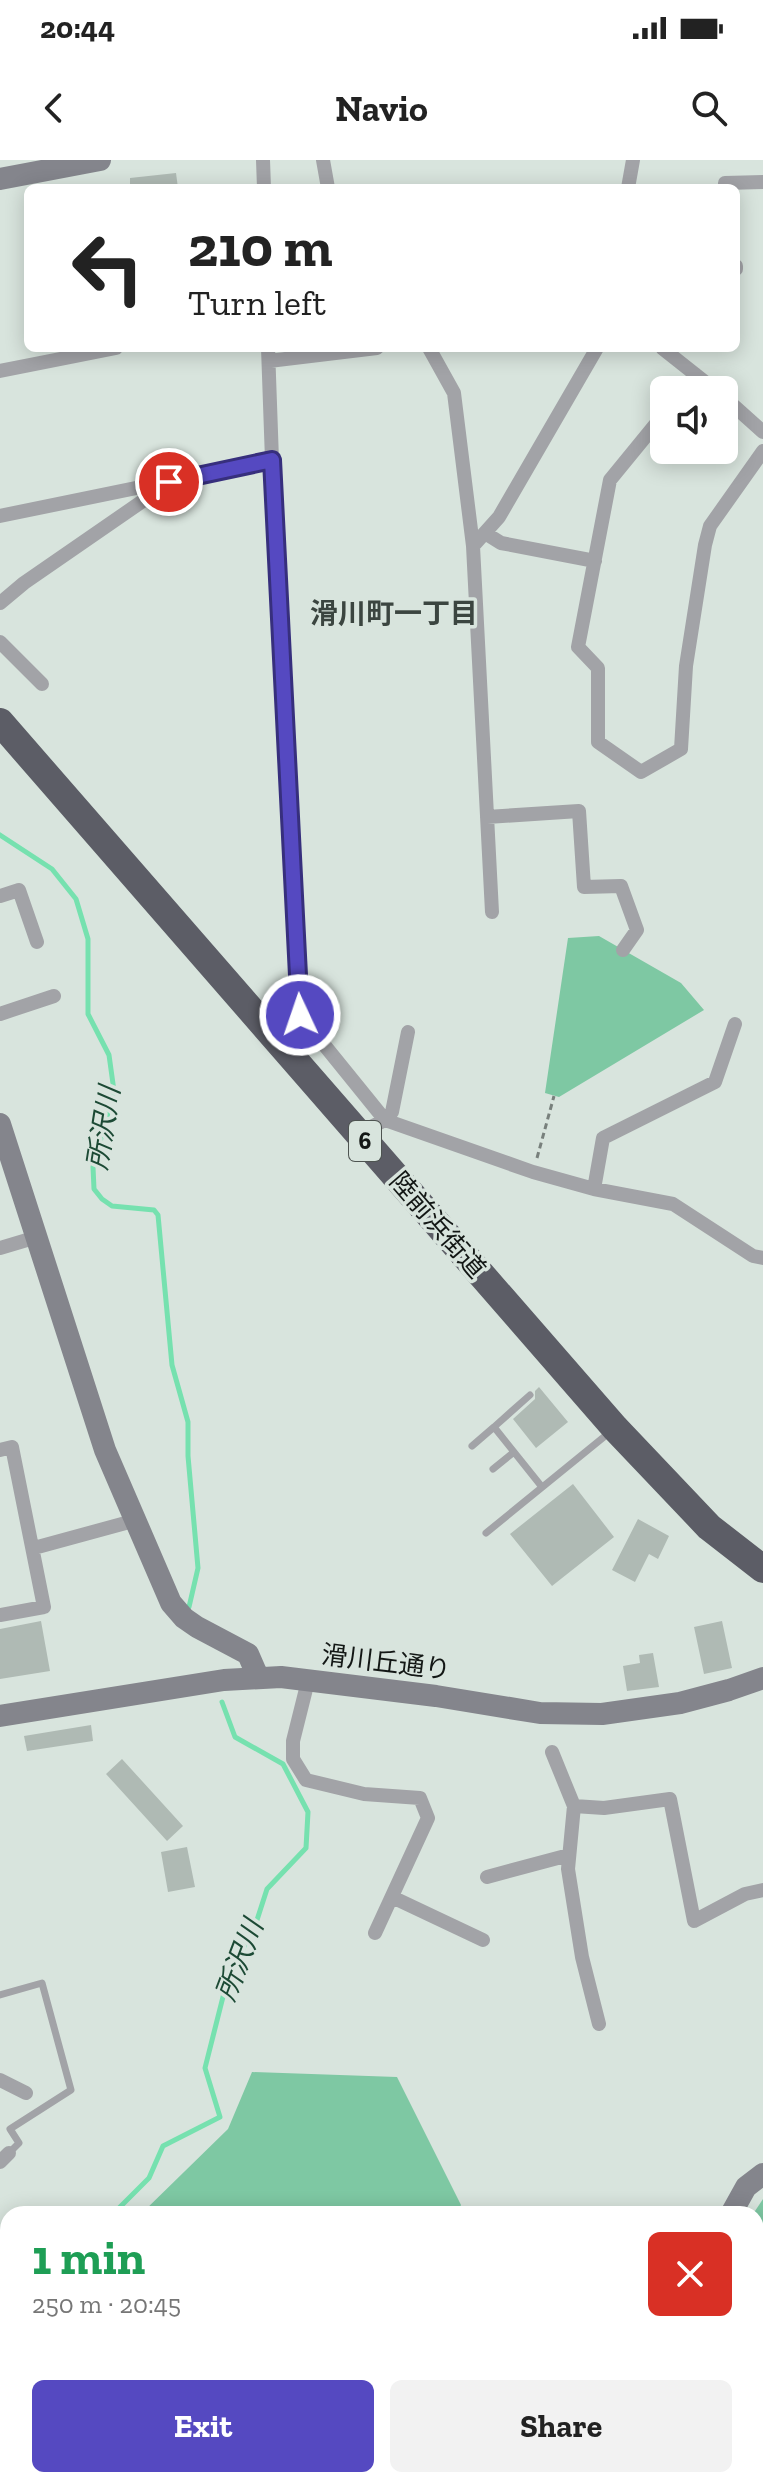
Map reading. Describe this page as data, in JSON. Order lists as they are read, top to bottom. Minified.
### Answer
{"streets":{"highway":["6","陸前浜街道"],"street":["滑川丘通り"]},"districts":["滑川町一丁目"],"water":["所沢川"],"page":{"status":"20:44","header":"Navio","turn":["210 m","Turn left"],"heading":["1 min","250 m · 20:45"],"buttons":["Exit","Share"]}}
